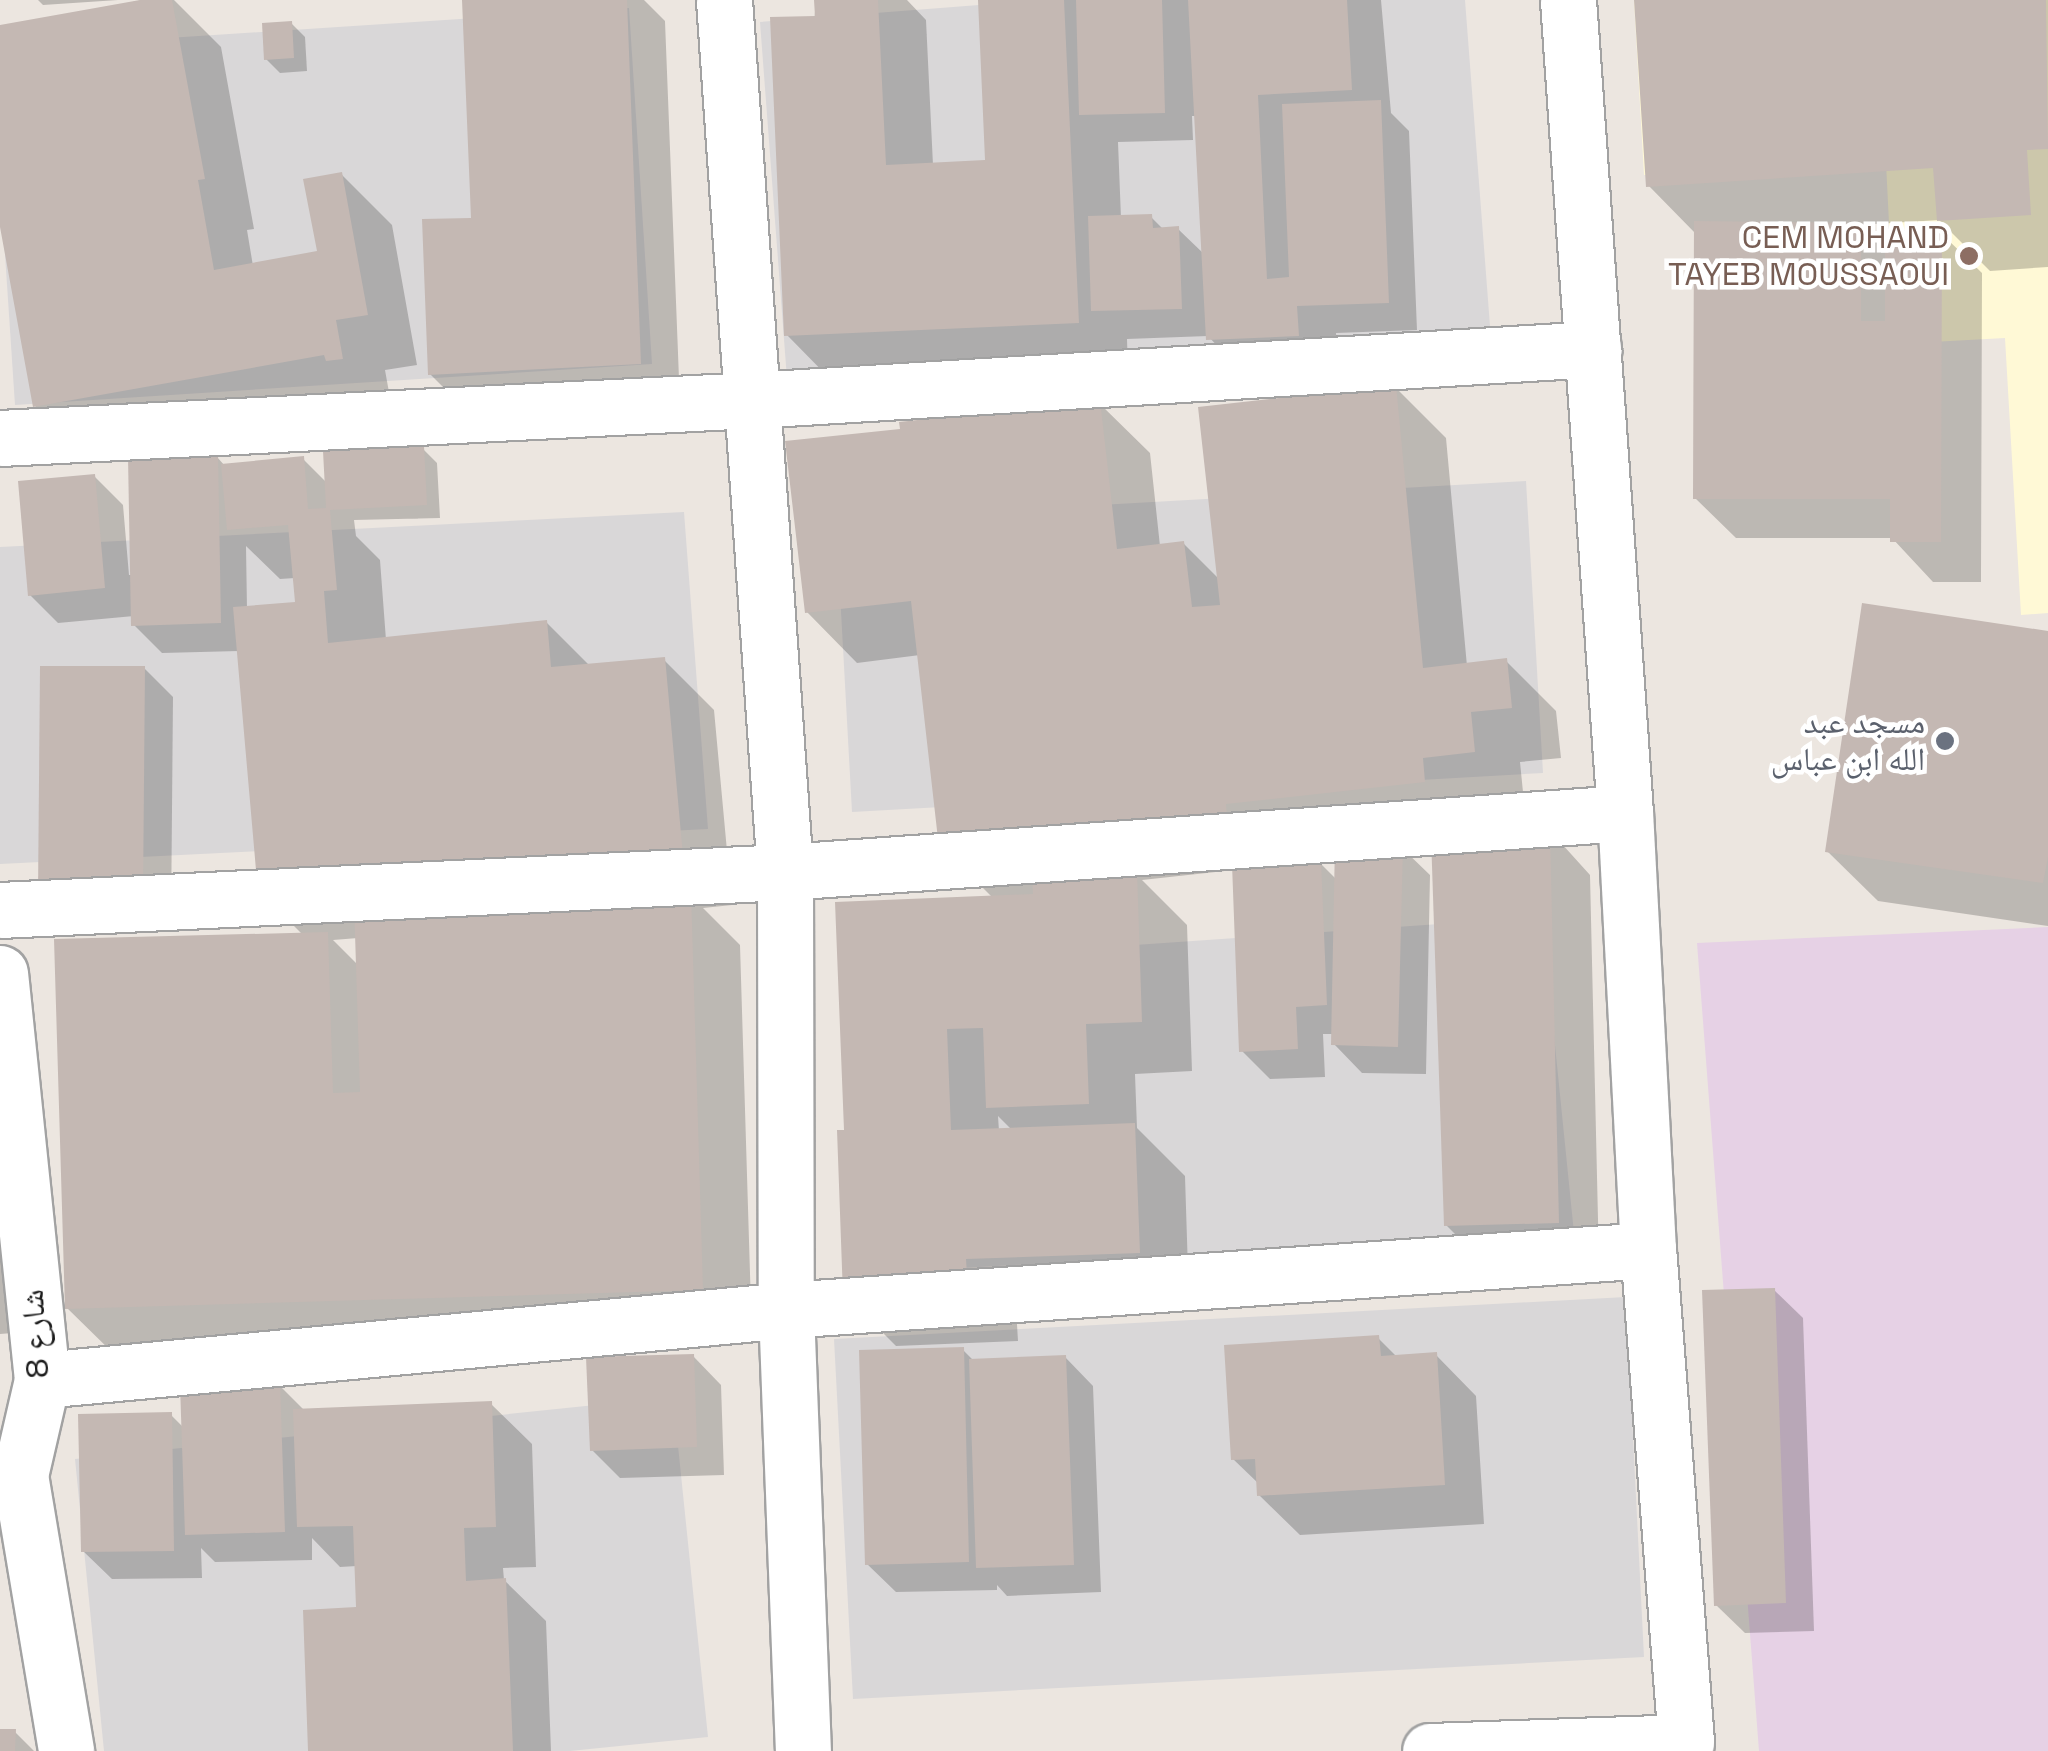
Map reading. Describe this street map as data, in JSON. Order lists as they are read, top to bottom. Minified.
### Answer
{"streets":{"street":["شارع 8"]},"places":["CEM MOHAND TAYEB MOUSSAOUI","مسجد عبد الله ابن عباس"]}
